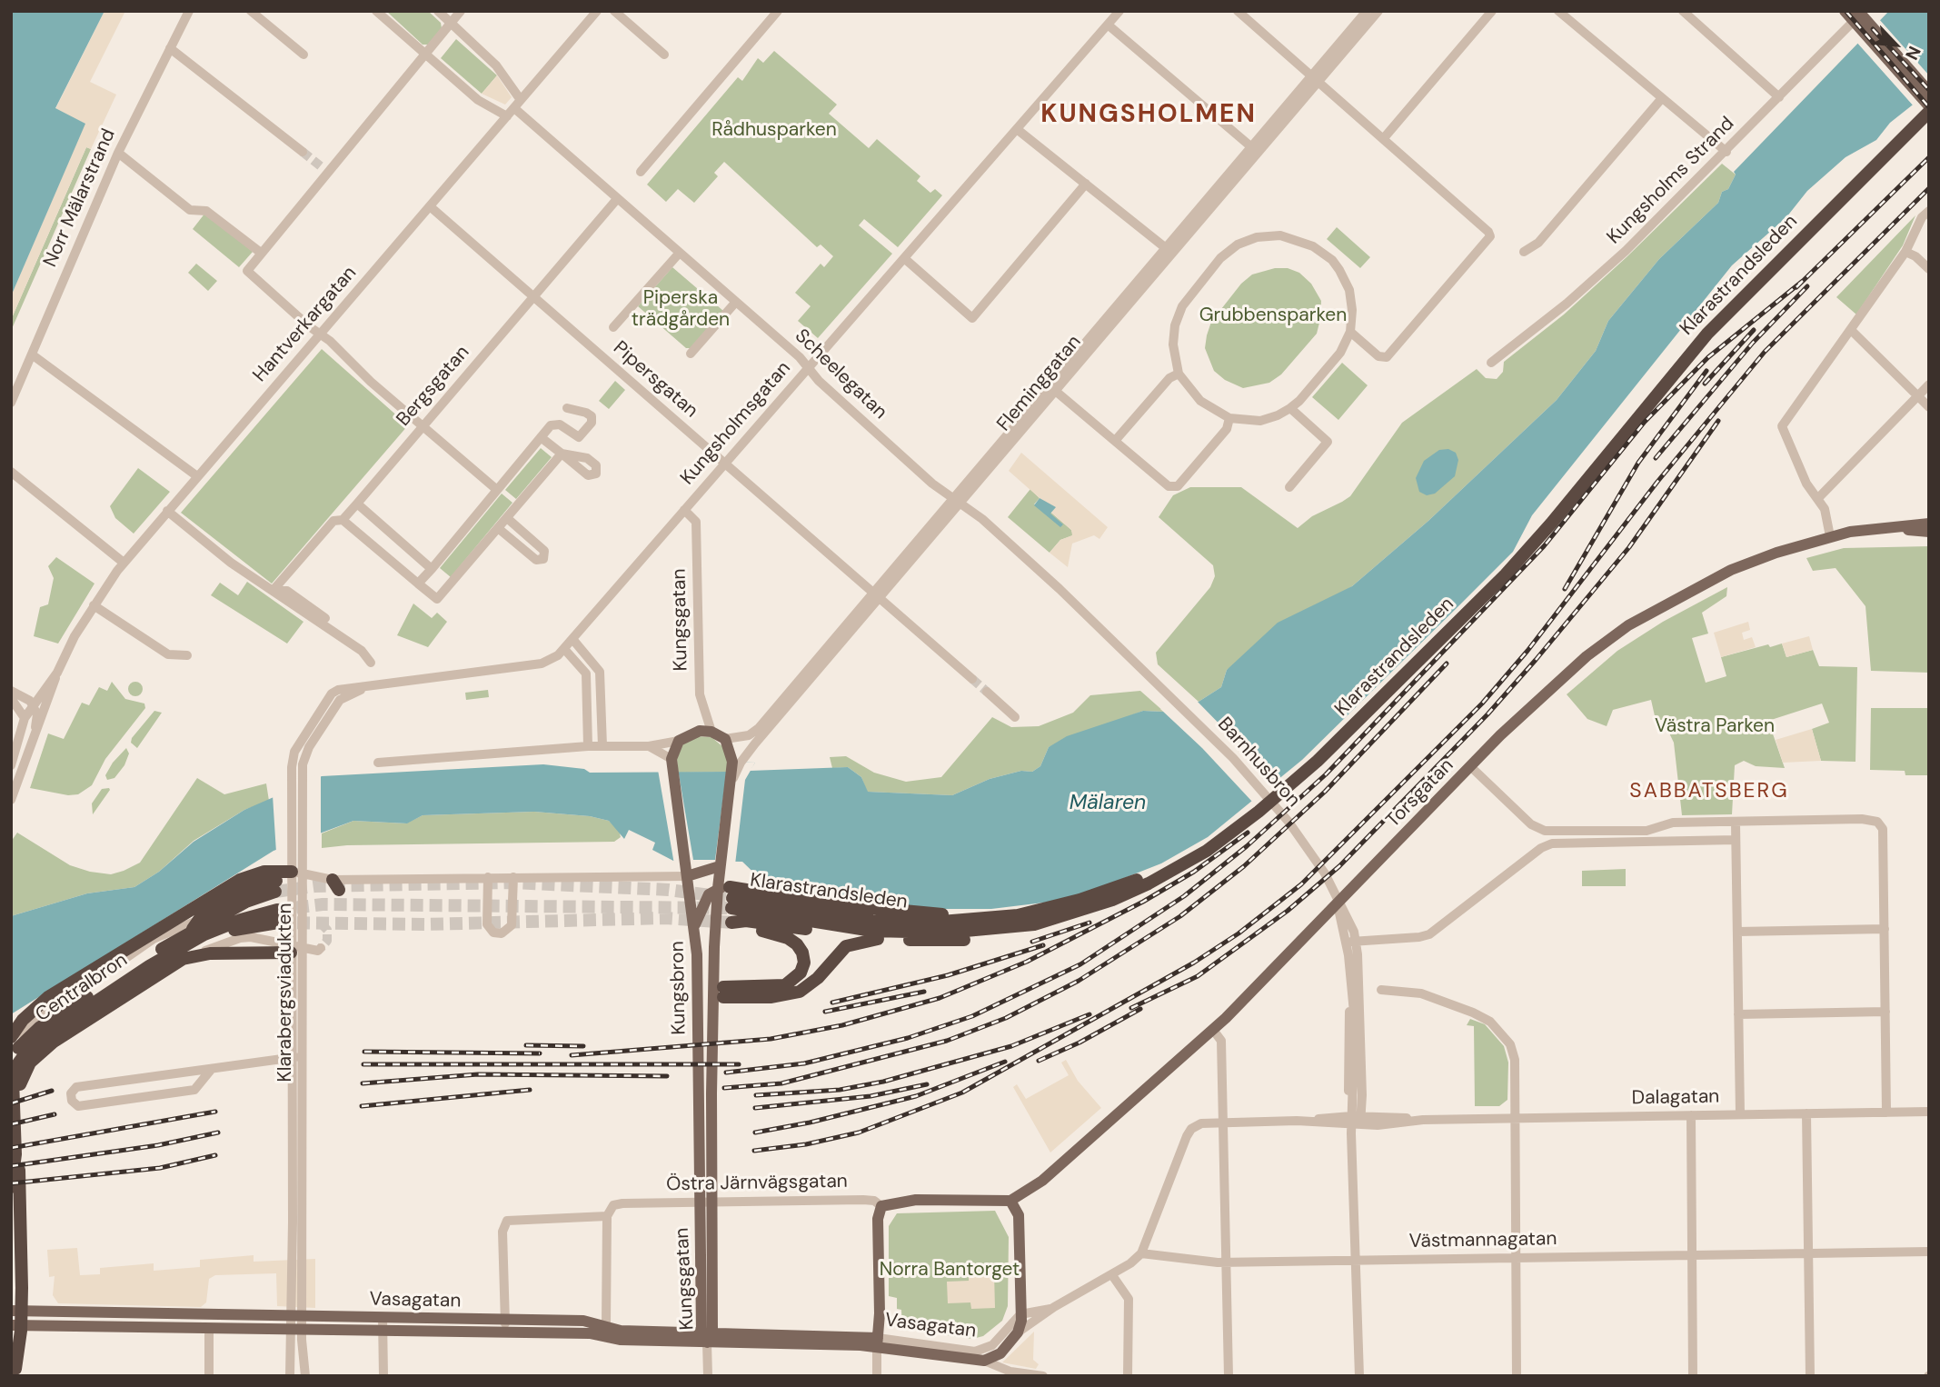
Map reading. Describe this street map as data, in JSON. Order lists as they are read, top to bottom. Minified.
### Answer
{"streets":{"highway":["Klarastrandsleden","Centralbron"],"main road":["Kungsgatan","Torsgatan","Kungsbron","Östra Järnvägsgatan","Vasagatan"],"street":["Kungsholms Strand","Norr Mälarstrand","Hantverkargatan","Scheelegatan","Pipersgatan","Fleminggatan","Bergsgatan","Kungsholmsgatan","Barnhusbron","Klarabergsviadukten","Dalagatan","Västmannagatan"]},"crossings":[["Klarastrandsleden","Kungsbron"],["Hantverkargatan","Scheelegatan"],["Hantverkargatan","Pipersgatan"],["Scheelegatan","Fleminggatan"],["Scheelegatan","Bergsgatan"],["Scheelegatan","Kungsholmsgatan"],["Scheelegatan","Barnhusbron"],["Pipersgatan","Fleminggatan"],["Pipersgatan","Bergsgatan"],["Pipersgatan","Kungsholmsgatan"],["Fleminggatan","Kungsbron"],["Kungsholmsgatan","Kungsgatan"],["Kungsholmsgatan","Klarabergsviadukten"],["Kungsgatan","Kungsbron"],["Kungsgatan","Vasagatan"],["Torsgatan","Östra Järnvägsgatan"],["Torsgatan","Vasagatan"],["Dalagatan","Västmannagatan"],["Östra Järnvägsgatan","Vasagatan"]],"districts":["KUNGSHOLMEN","SABBATSBERG"],"water":["Mälaren"],"parks":["Rådhusparken","Piperska trädgården","Grubbensparken","Västra Parken","Norra Bantorget"],"north":"bottom right"}
